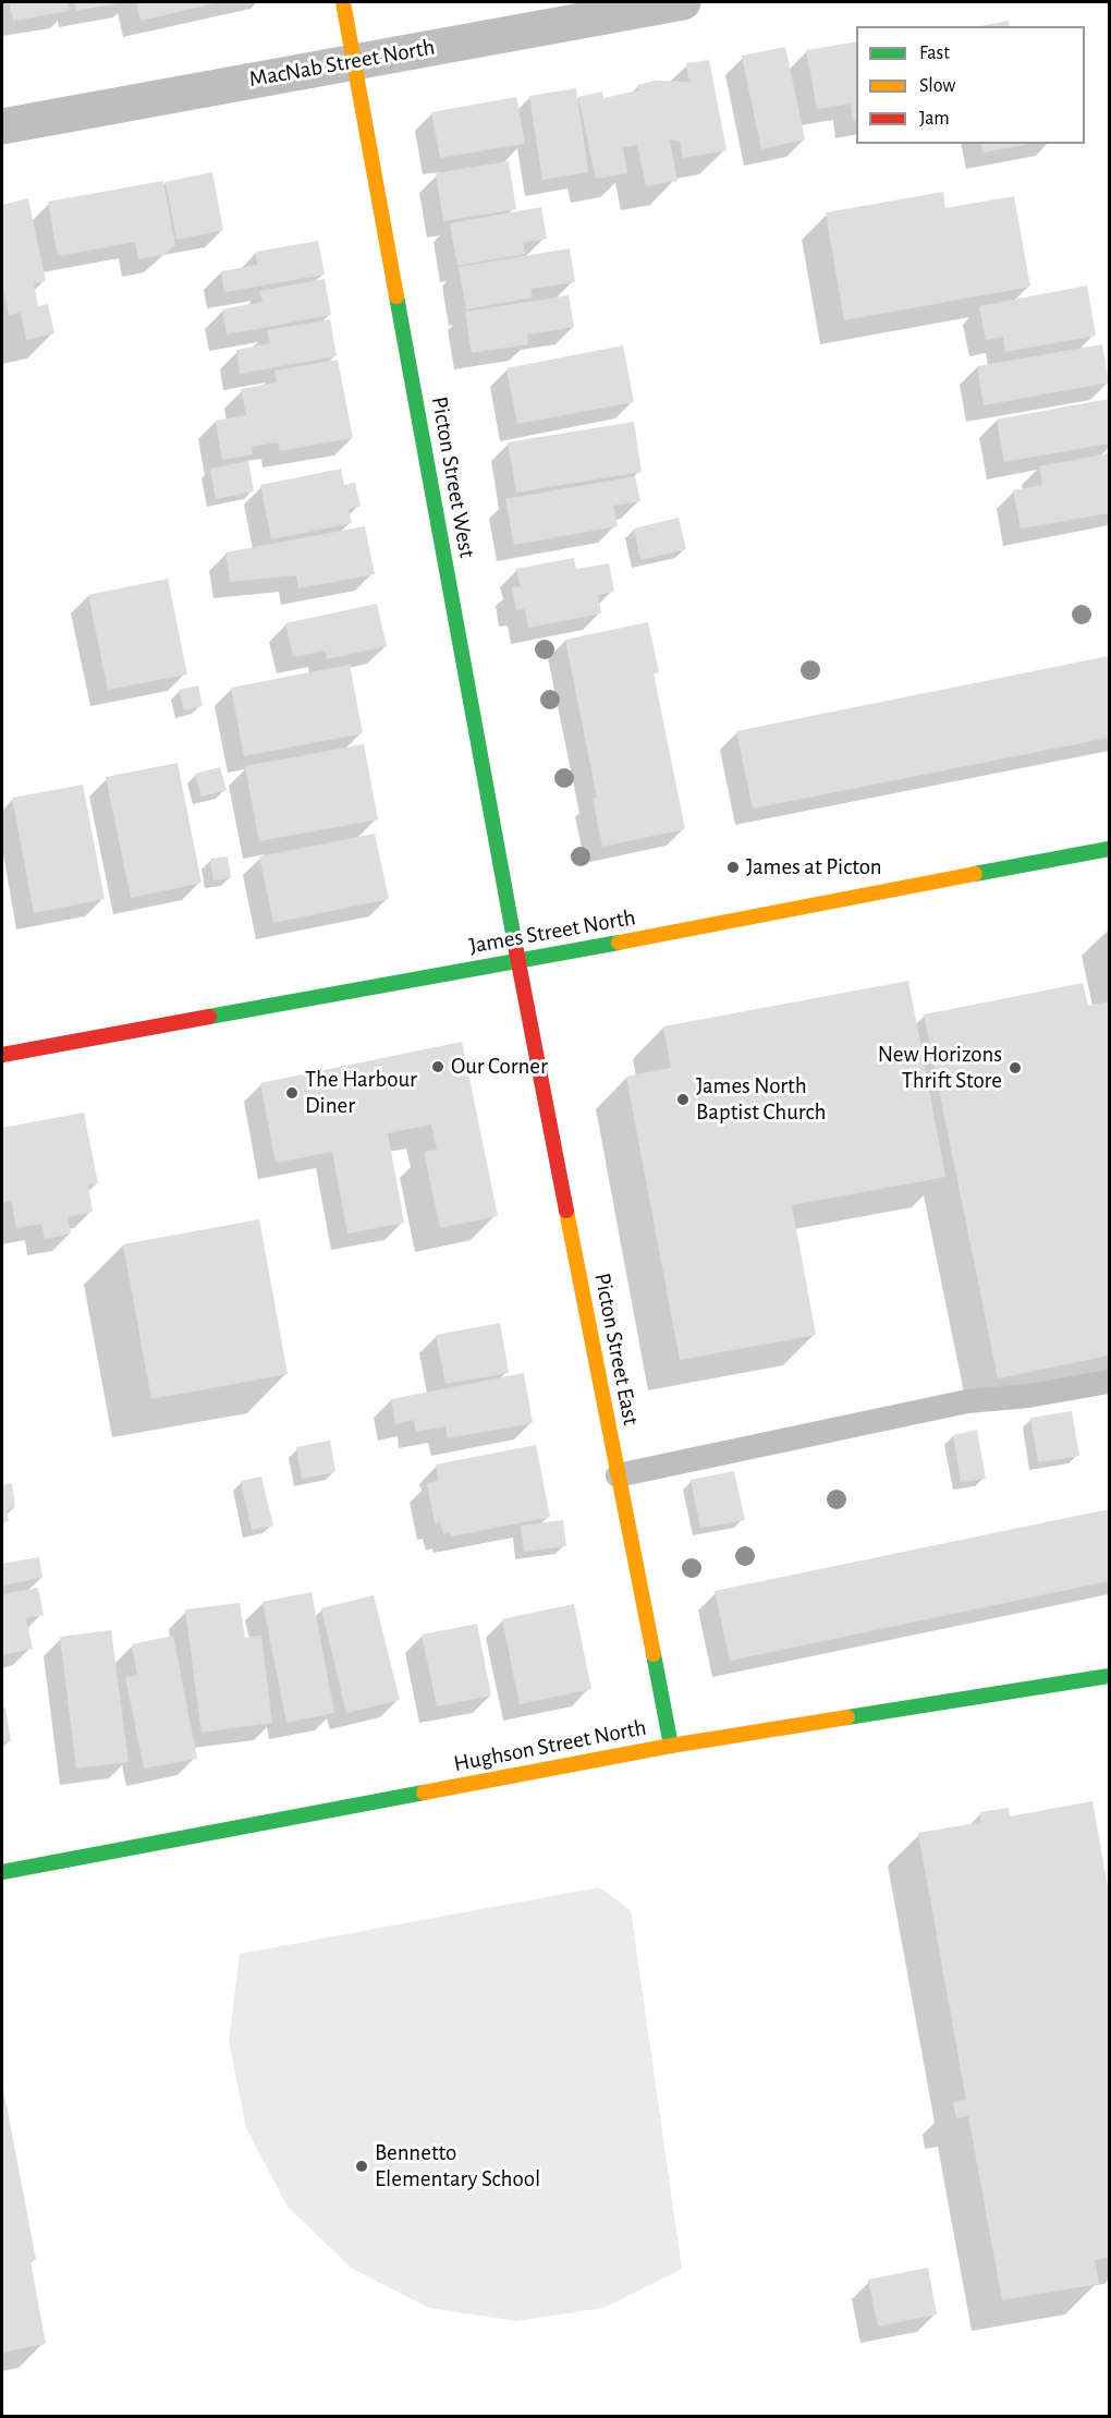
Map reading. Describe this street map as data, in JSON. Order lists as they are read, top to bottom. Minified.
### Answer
{"streets":{"street":["MacNab Street North","Picton Street West","James Street North","Picton Street East","Hughson Street North"]},"crossings":[["MacNab Street North","Picton Street West"],["Picton Street West","James Street North"],["Picton Street West","Picton Street East"],["James Street North","Picton Street East"],["Picton Street East","Hughson Street North"]],"places":["James at Picton","Our Corner","New Horizons Thrift Store","The Harbour Diner","James North Baptist Church","Bennetto Elementary School"],"legend":["Fast","Slow","Jam"]}
